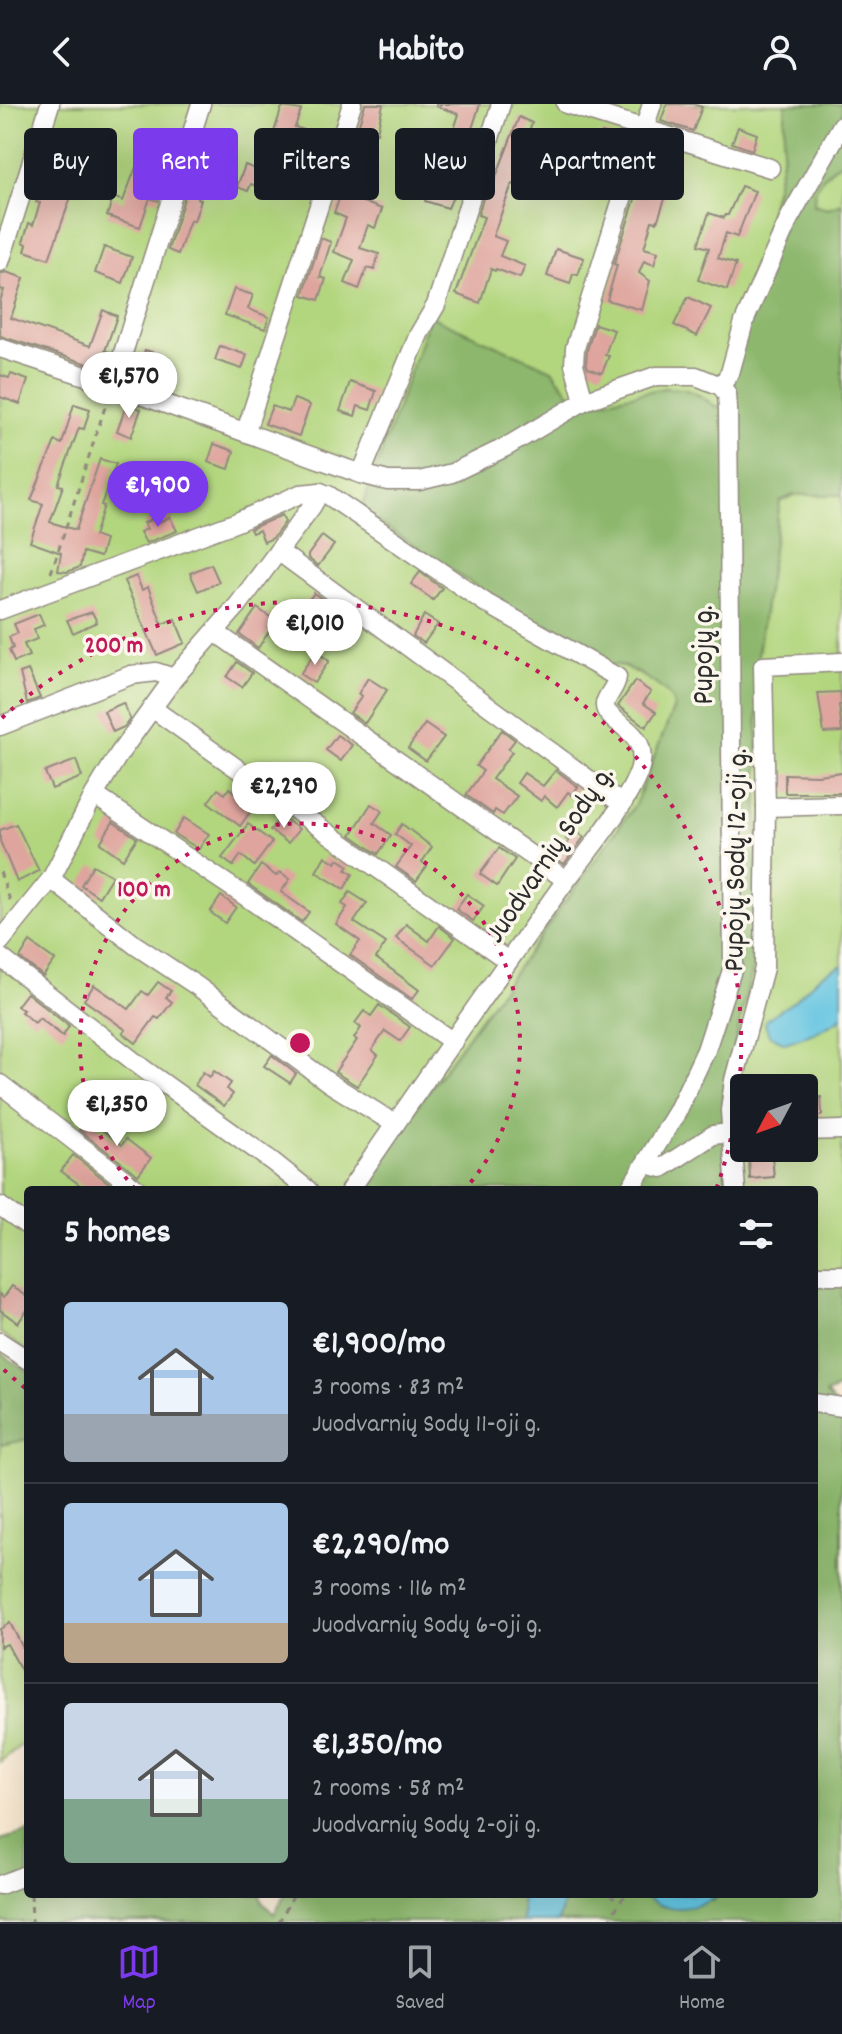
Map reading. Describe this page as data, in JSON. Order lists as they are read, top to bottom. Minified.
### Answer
{"streets":{"street":["Pupojų g.","Juodvarnių Sodų g.","Pupojų Sodų 12-oji g."]},"north":"bottom left","page":{"header":"Habito","chip":["Buy","Rent","Filters","New","Apartment"],"price":["€1,570","€1,900","€1,010","€2,290","€1,350"],"heading":"5 homes","list":[{"name":"€1,900/mo","note":"3 rooms · 83 m² · Juodvarnių Sodų 11-oji g."},{"name":"€2,290/mo","note":"3 rooms · 116 m² · Juodvarnių Sodų 6-oji g."},{"name":"€1,350/mo","note":"2 rooms · 58 m² · Juodvarnių Sodų 2-oji g."}],"tabs":["Map","Saved","Home"]},"rings":["200 m","100 m"]}
